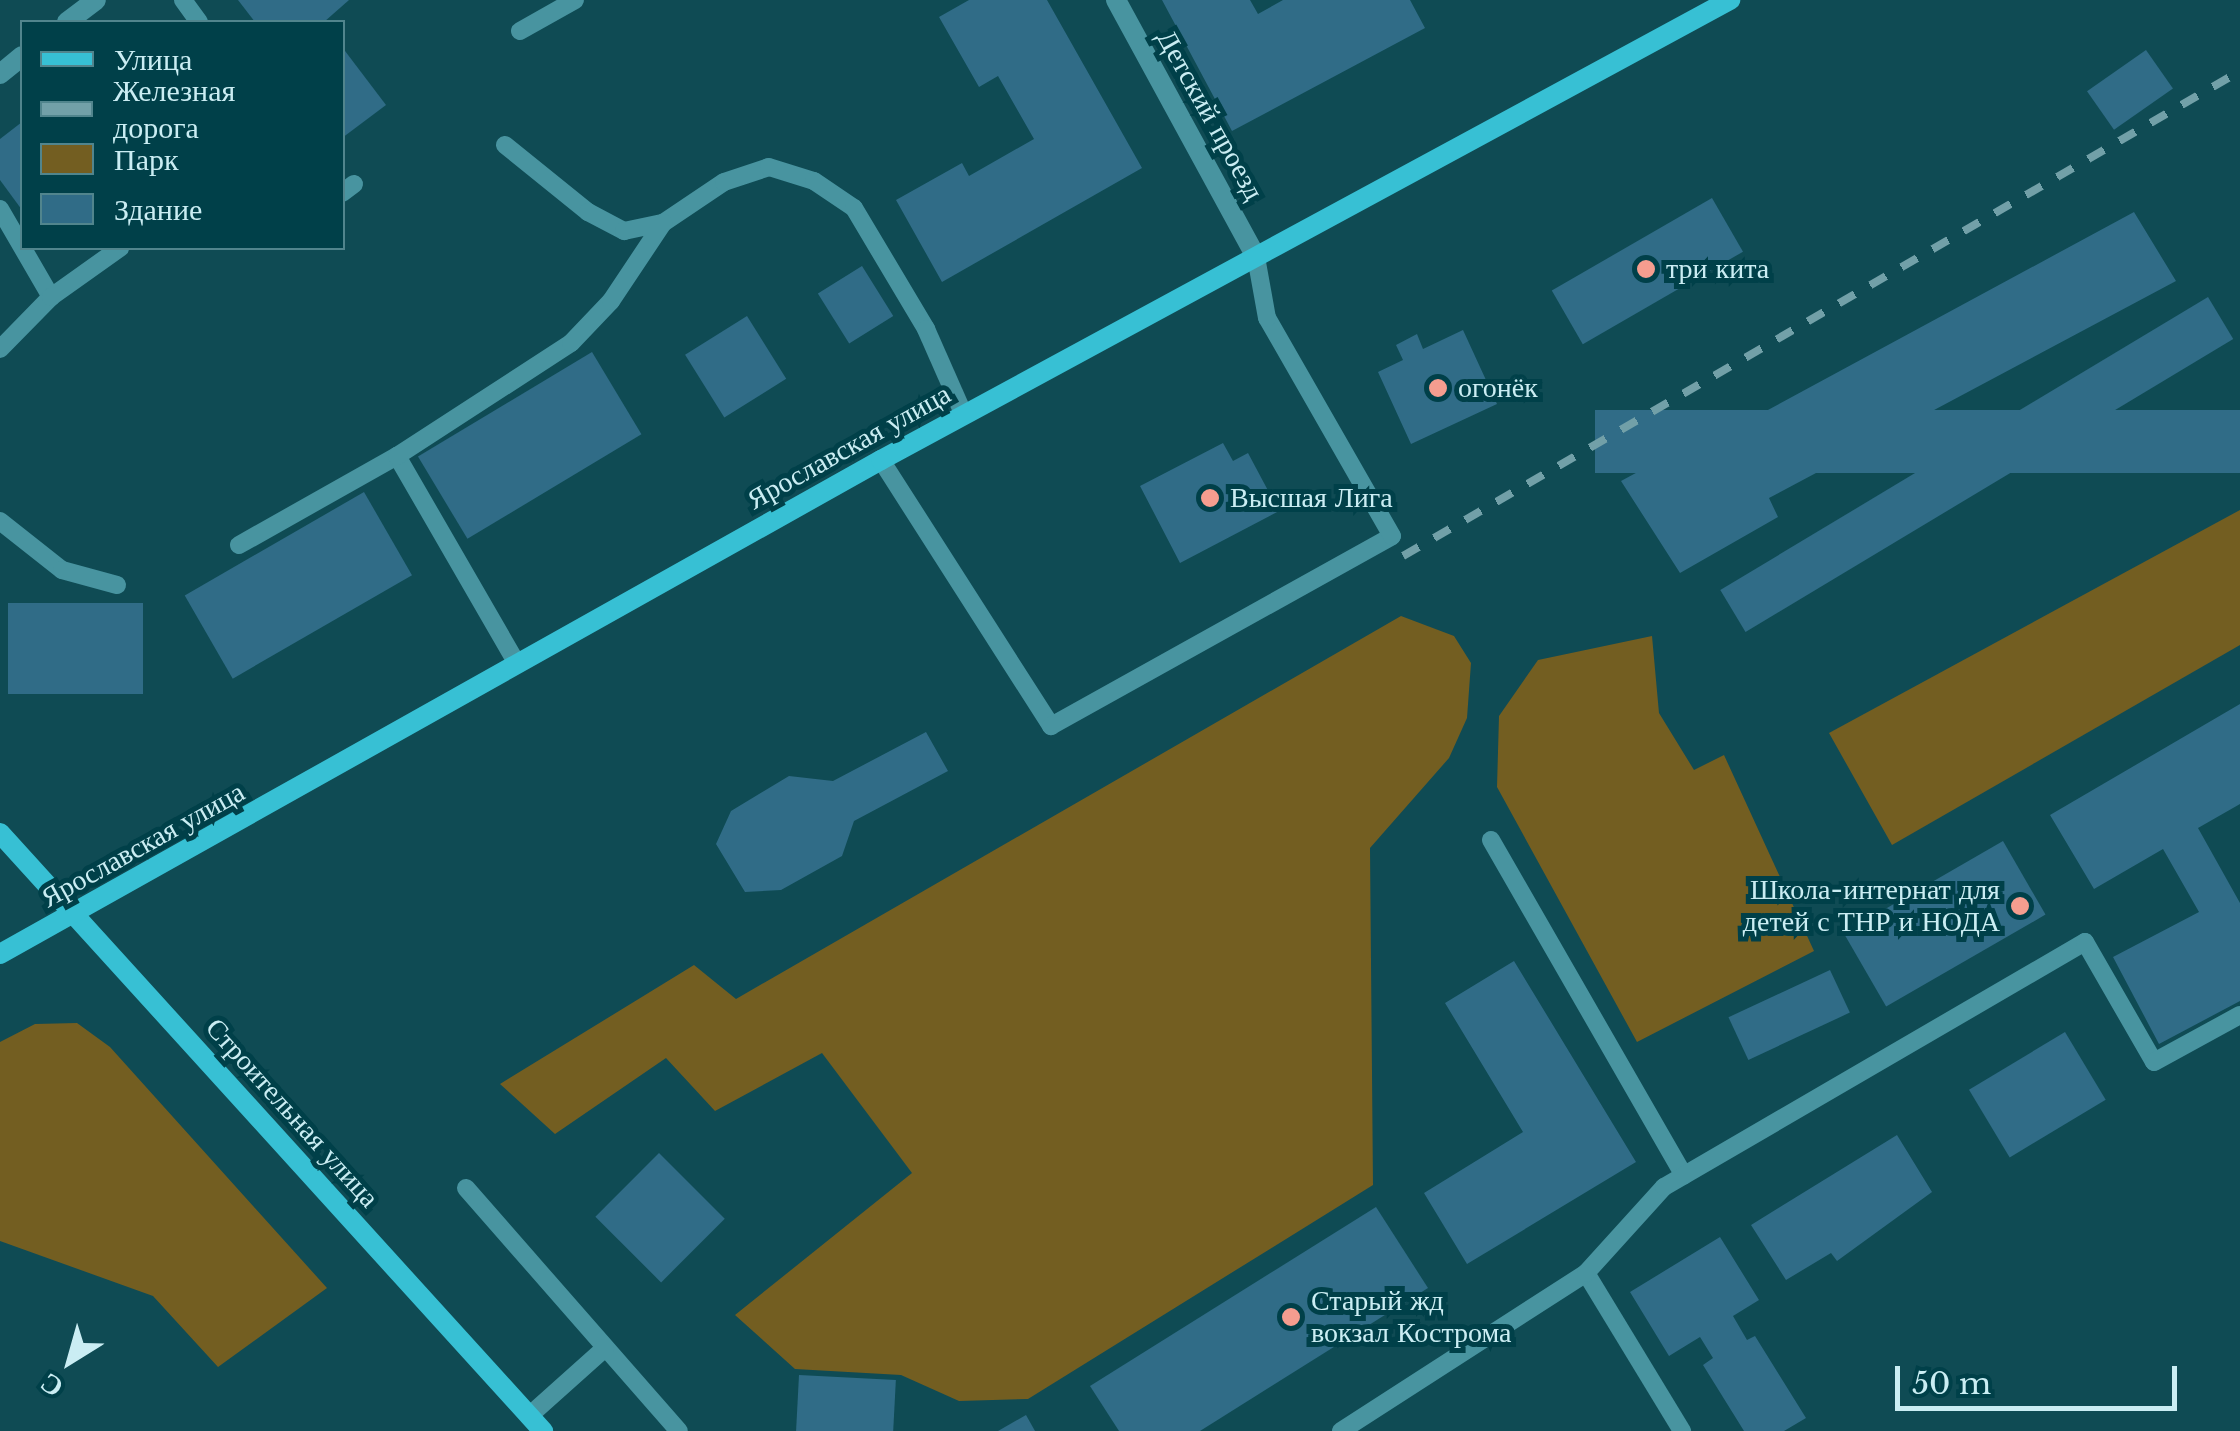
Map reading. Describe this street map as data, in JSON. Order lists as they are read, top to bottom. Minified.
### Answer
{"streets":{"main road":["Ярославская улица","Строительная улица"],"street":["Детский проезд"]},"crossings":[["Детский проезд","Ярославская улица"],["Ярославская улица","Строительная улица"]],"places":["три кита","огонёк","Высшая Лига","Школа-интернат для детей с ТНР и НОДА","Старый жд вокзал Кострома"],"legend":["Улица","Железная дорога","Парк","Здание"],"scale_bar":"50 m","north":"bottom left"}
